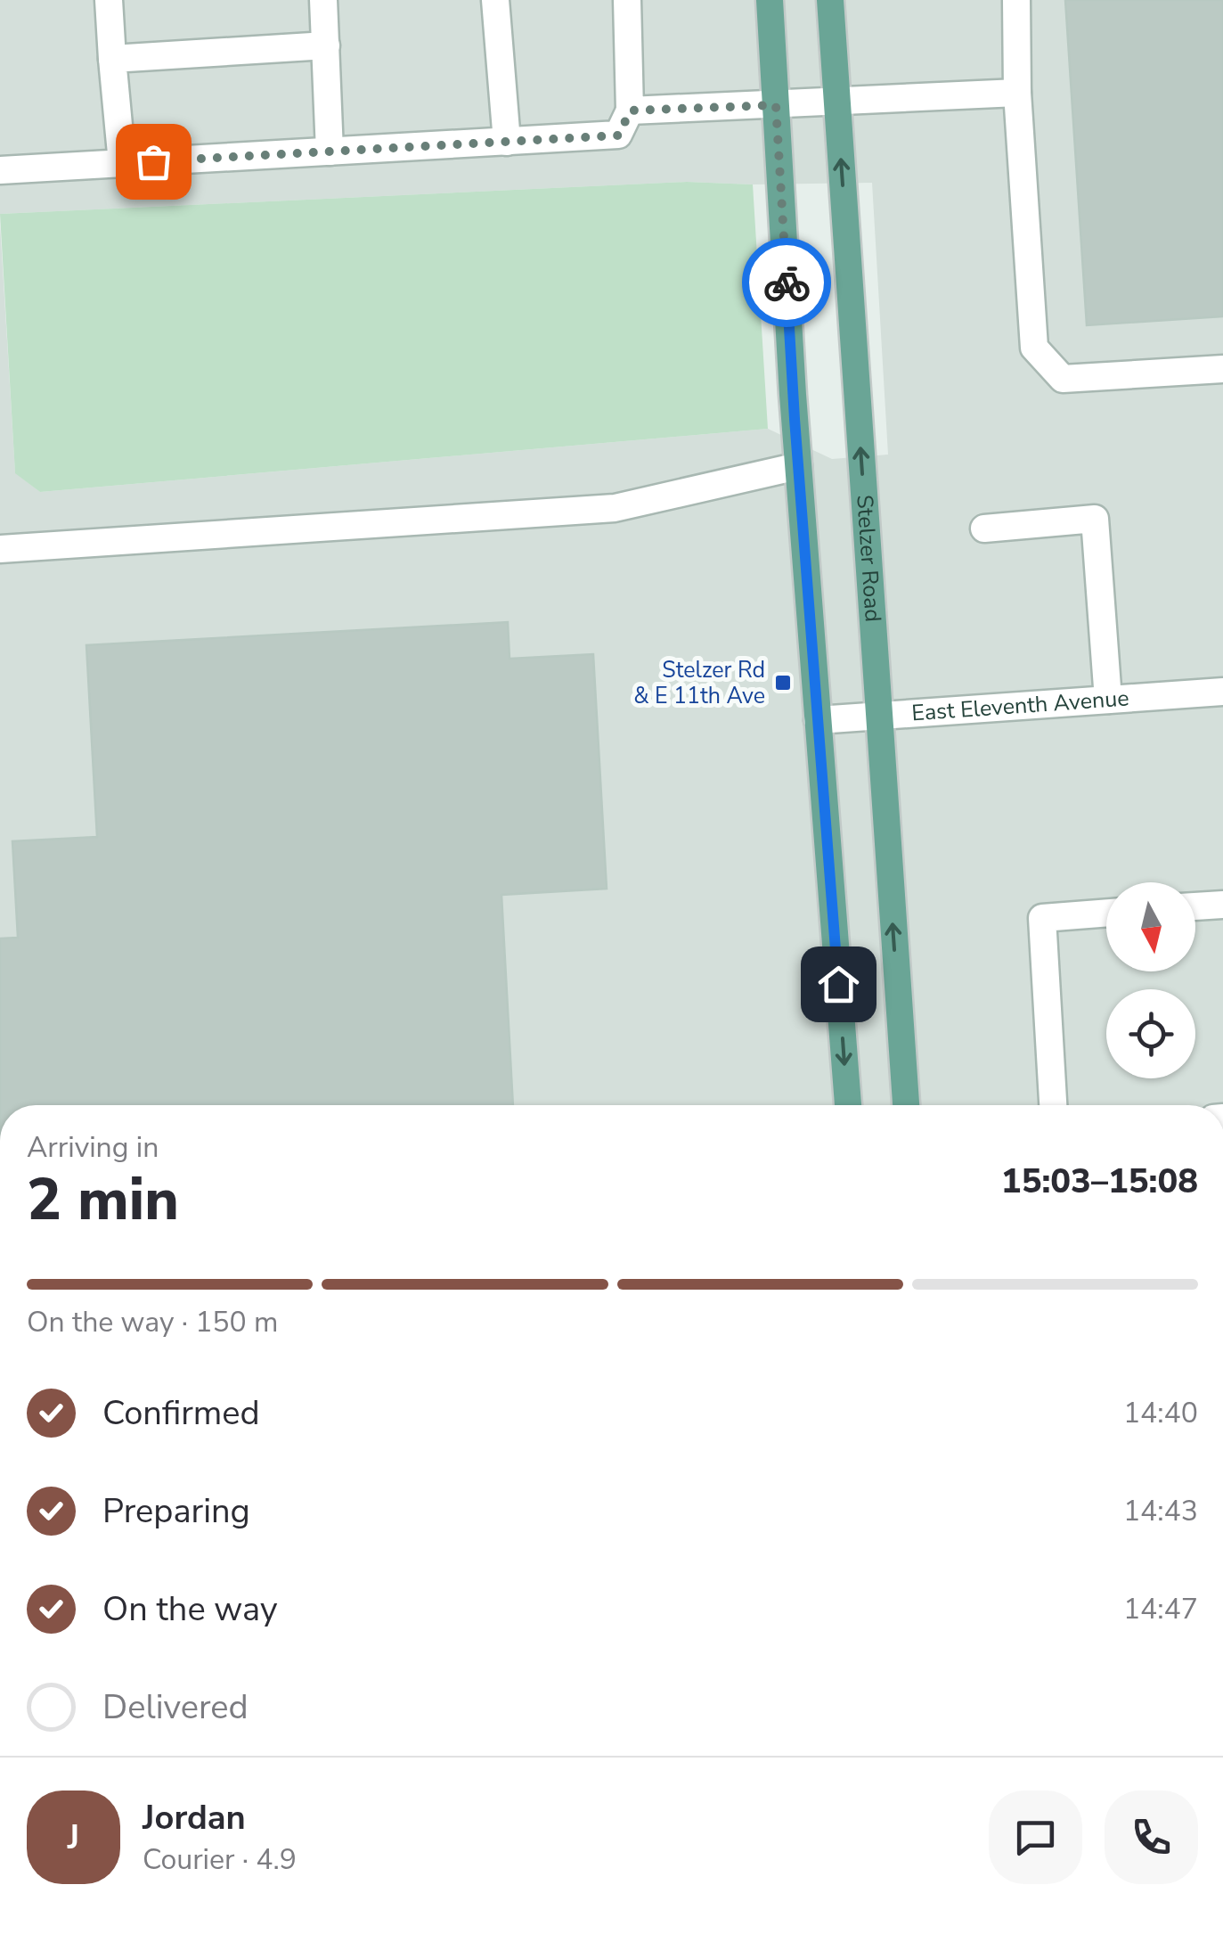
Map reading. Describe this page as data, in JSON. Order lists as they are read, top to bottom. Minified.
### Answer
{"streets":{"main road":["Stelzer Road"],"street":["East Eleventh Avenue"]},"crossings":[["Stelzer Road","East Eleventh Avenue"]],"places":{"transit":["Stelzer Rd & E 11th Ave"]},"north":"bottom","page":{"heading":["2 min","Arriving in","15:03–15:08"],"panel":["Jordan","Courier · 4.9"],"bar":"On the way · 150 m","list":[["Confirmed","14:40"],["Preparing","14:43"],["On the way","14:47"],"Delivered"],"round":"J"}}
